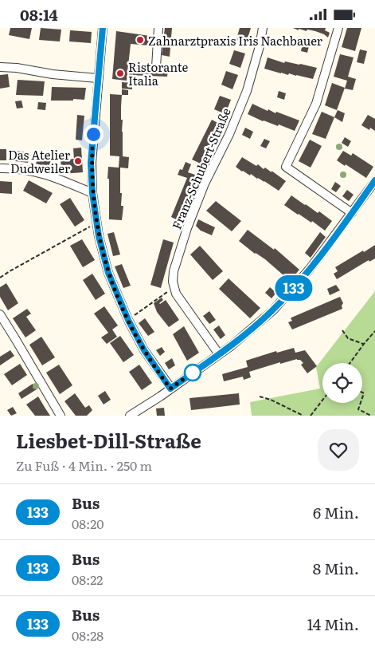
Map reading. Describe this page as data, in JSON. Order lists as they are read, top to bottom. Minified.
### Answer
{"streets":{"street":["Franz-Schubert-Straße"]},"places":["Zahnarztpraxis Iris Nachbauer","Ristorante Italia","Das Atelier Dudweiler"],"lines":["bus line 133"],"page":{"status":"08:14","on_map":"133","heading":["Liesbet-Dill-Straße","Zu Fuß · 4 Min. · 250 m"],"list":[{"mark":"133","name":"Bus","note":"08:20","value":"6 Min."},{"mark":"133","name":"Bus","note":"08:22","value":"8 Min."},{"mark":"133","name":"Bus","note":"08:28","value":"14 Min."}]}}
